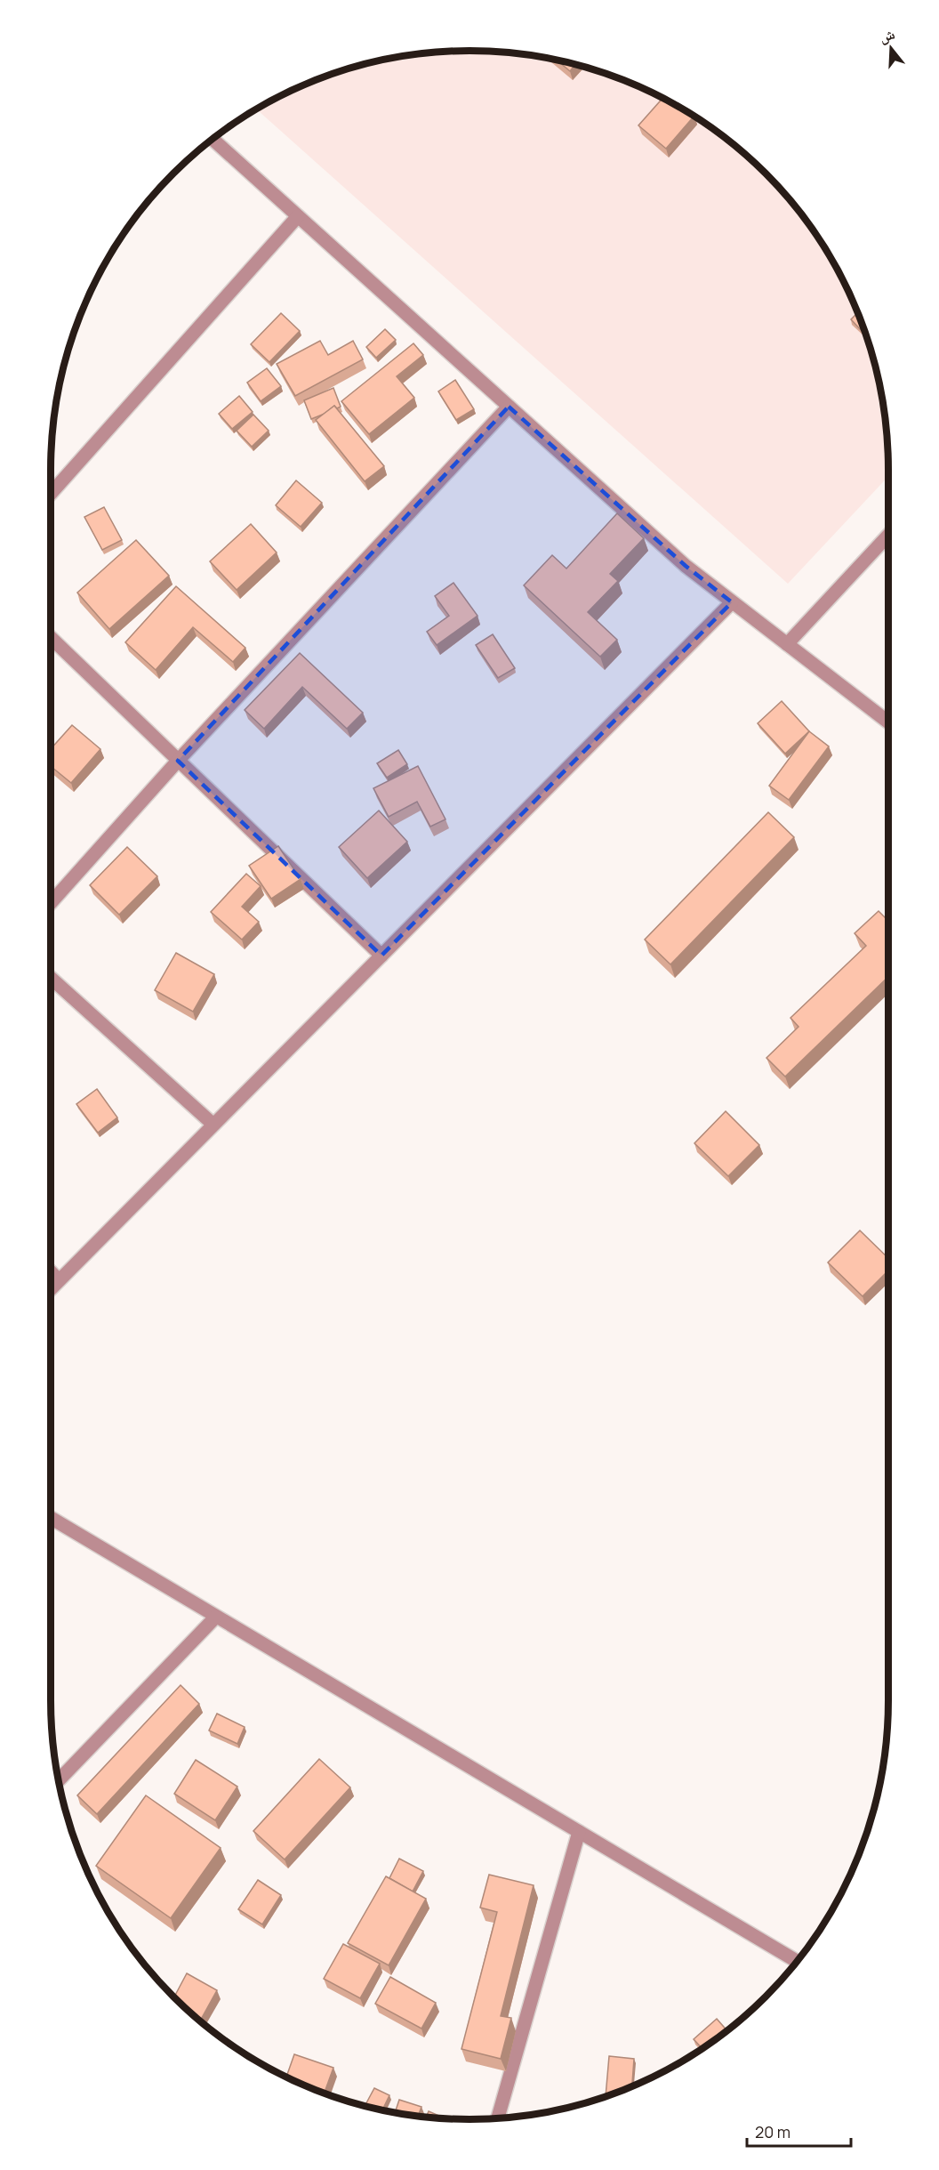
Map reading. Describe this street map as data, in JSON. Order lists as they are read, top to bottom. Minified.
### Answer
{"scale_bar":"20 m","north":"top"}
